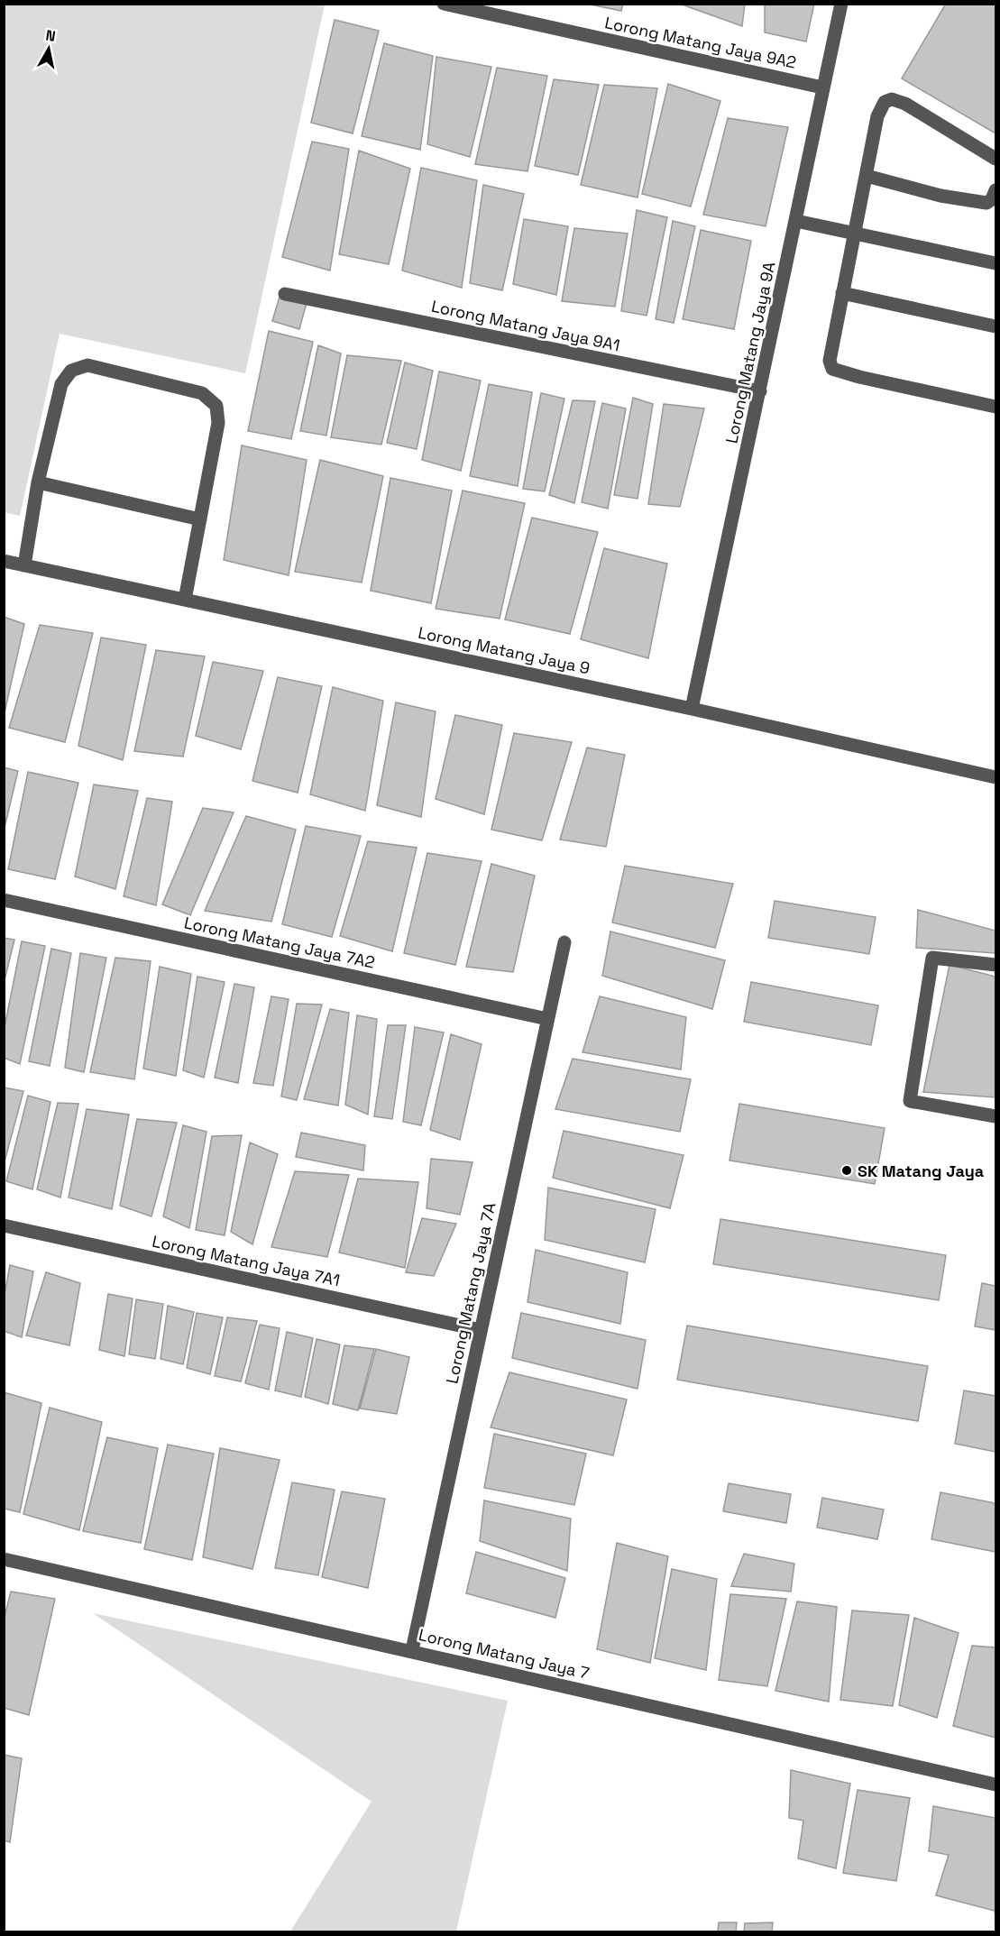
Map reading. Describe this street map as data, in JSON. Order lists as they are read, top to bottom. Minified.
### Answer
{"streets":{"street":["Lorong Matang Jaya 9A2","Lorong Matang Jaya 9A1","Lorong Matang Jaya 9A","Lorong Matang Jaya 9","Lorong Matang Jaya 7A2","Lorong Matang Jaya 7A1","Lorong Matang Jaya 7A","Lorong Matang Jaya 7"]},"crossings":[["Lorong Matang Jaya 9A2","Lorong Matang Jaya 9A"],["Lorong Matang Jaya 9A1","Lorong Matang Jaya 9A"],["Lorong Matang Jaya 9A","Lorong Matang Jaya 9"],["Lorong Matang Jaya 7A2","Lorong Matang Jaya 7A"],["Lorong Matang Jaya 7A1","Lorong Matang Jaya 7A"],["Lorong Matang Jaya 7A","Lorong Matang Jaya 7"]],"places":["SK Matang Jaya"],"north":"top"}
